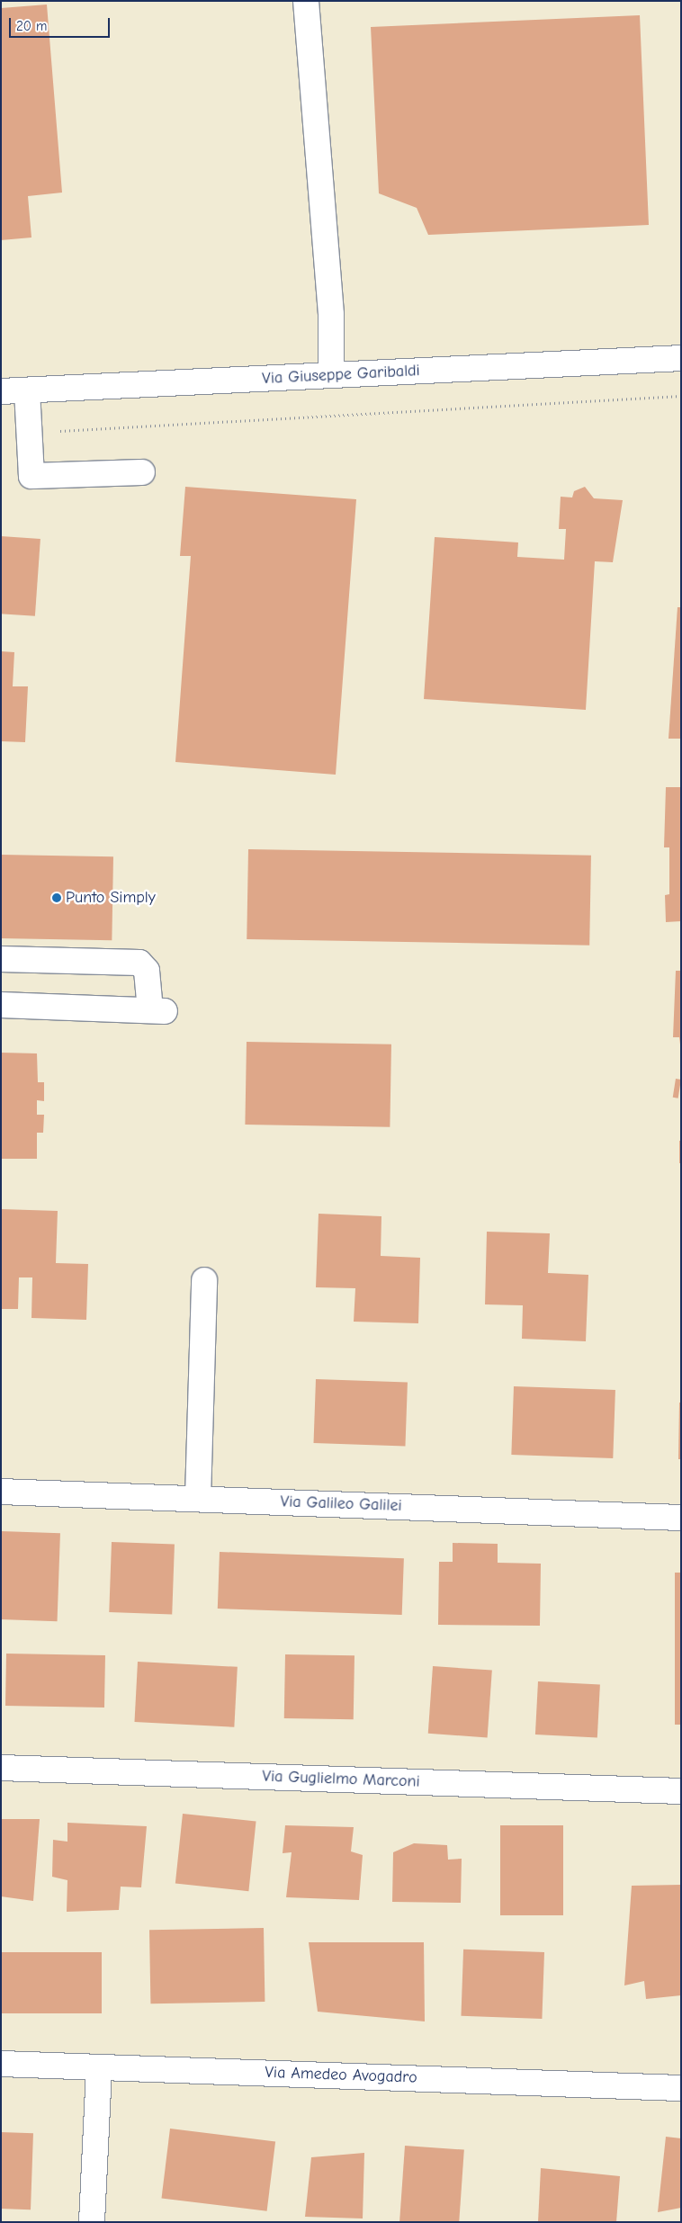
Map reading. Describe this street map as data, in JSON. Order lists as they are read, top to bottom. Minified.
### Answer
{"streets":{"street":["Via Giuseppe Garibaldi","Via Galileo Galilei","Via Guglielmo Marconi","Via Amedeo Avogadro"]},"places":["Punto Simply"],"scale_bar":"20 m"}
